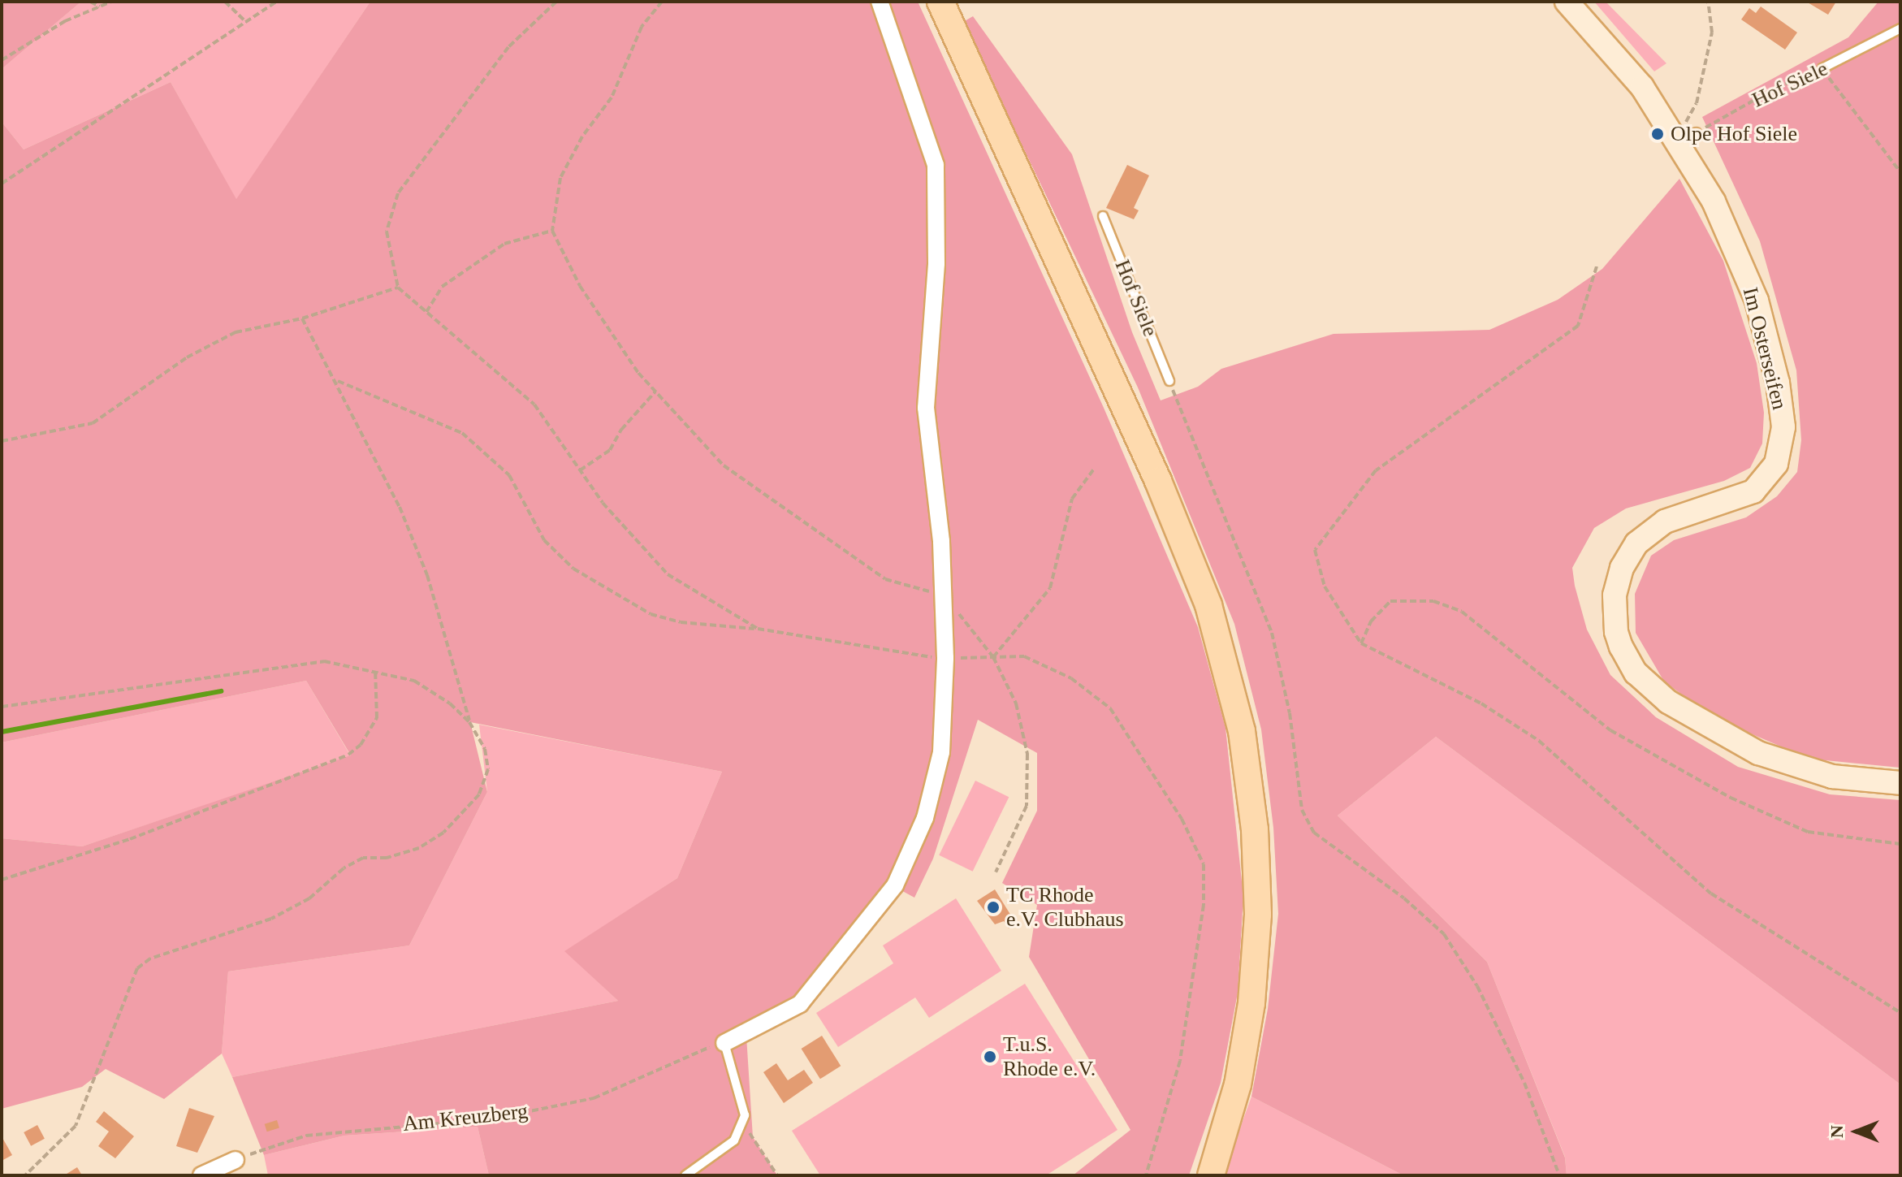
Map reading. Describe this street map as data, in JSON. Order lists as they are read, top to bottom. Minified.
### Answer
{"streets":{"street":["Im Osterseifen"],"lane":["Hof Siele"],"path":["Am Kreuzberg"]},"crossings":[["Hof Siele","Im Osterseifen"]],"places":["Olpe Hof Siele","TC Rhode e.V. Clubhaus","T.u.S. Rhode e.V."],"north":"left"}
